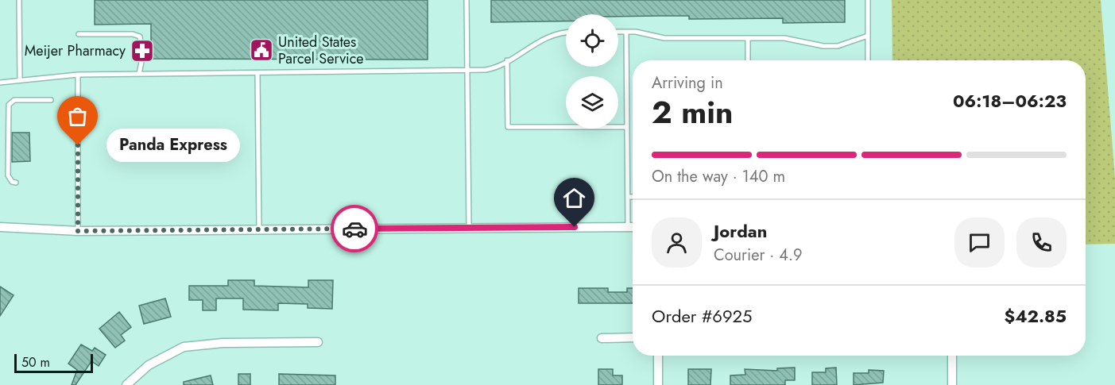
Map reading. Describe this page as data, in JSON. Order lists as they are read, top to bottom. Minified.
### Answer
{"places":{"public building":["United States Parcel Service"],"pharmacy":["Meijer Pharmacy"],"other":["Panda Express"]},"scale_bar":"50 m","page":{"heading":["2 min","Arriving in","06:18–06:23"],"panel":["Jordan","Courier · 4.9","Order #6925","$42.85"],"bubble":"Panda Express","bar":"On the way · 140 m","scale":"50 m"}}
